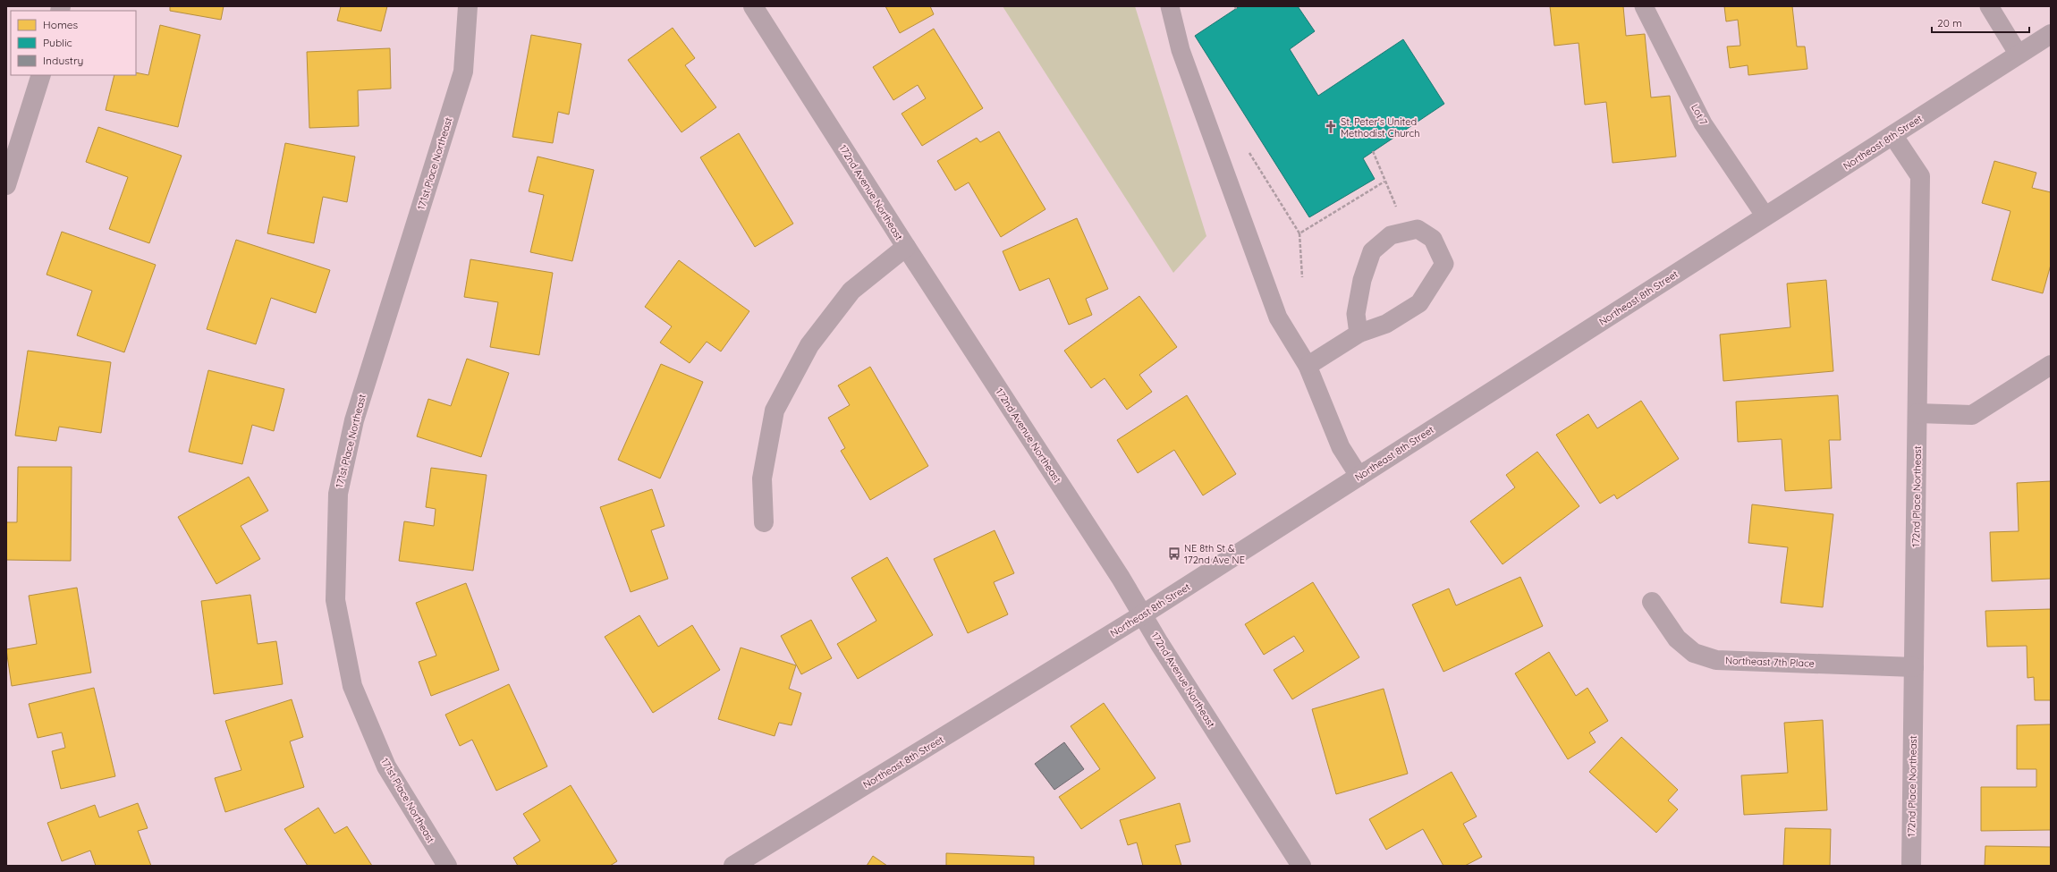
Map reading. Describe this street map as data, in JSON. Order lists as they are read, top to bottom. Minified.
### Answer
{"streets":{"street":["Northeast 8th Street","171st Place Northeast","172nd Avenue Northeast","172nd Place Northeast","Northeast 7th Place"],"lane":["Lot 7"]},"crossings":[["Lot 7","Northeast 8th Street"],["Northeast 8th Street","172nd Avenue Northeast"],["Northeast 8th Street","172nd Place Northeast"],["172nd Place Northeast","Northeast 7th Place"]],"places":{"church":["St. Peter's United Methodist Church"],"bus stop":["NE 8th St & 172nd Ave NE"]},"legend":["Homes","Public","Industry"],"scale_bar":"20 m"}
